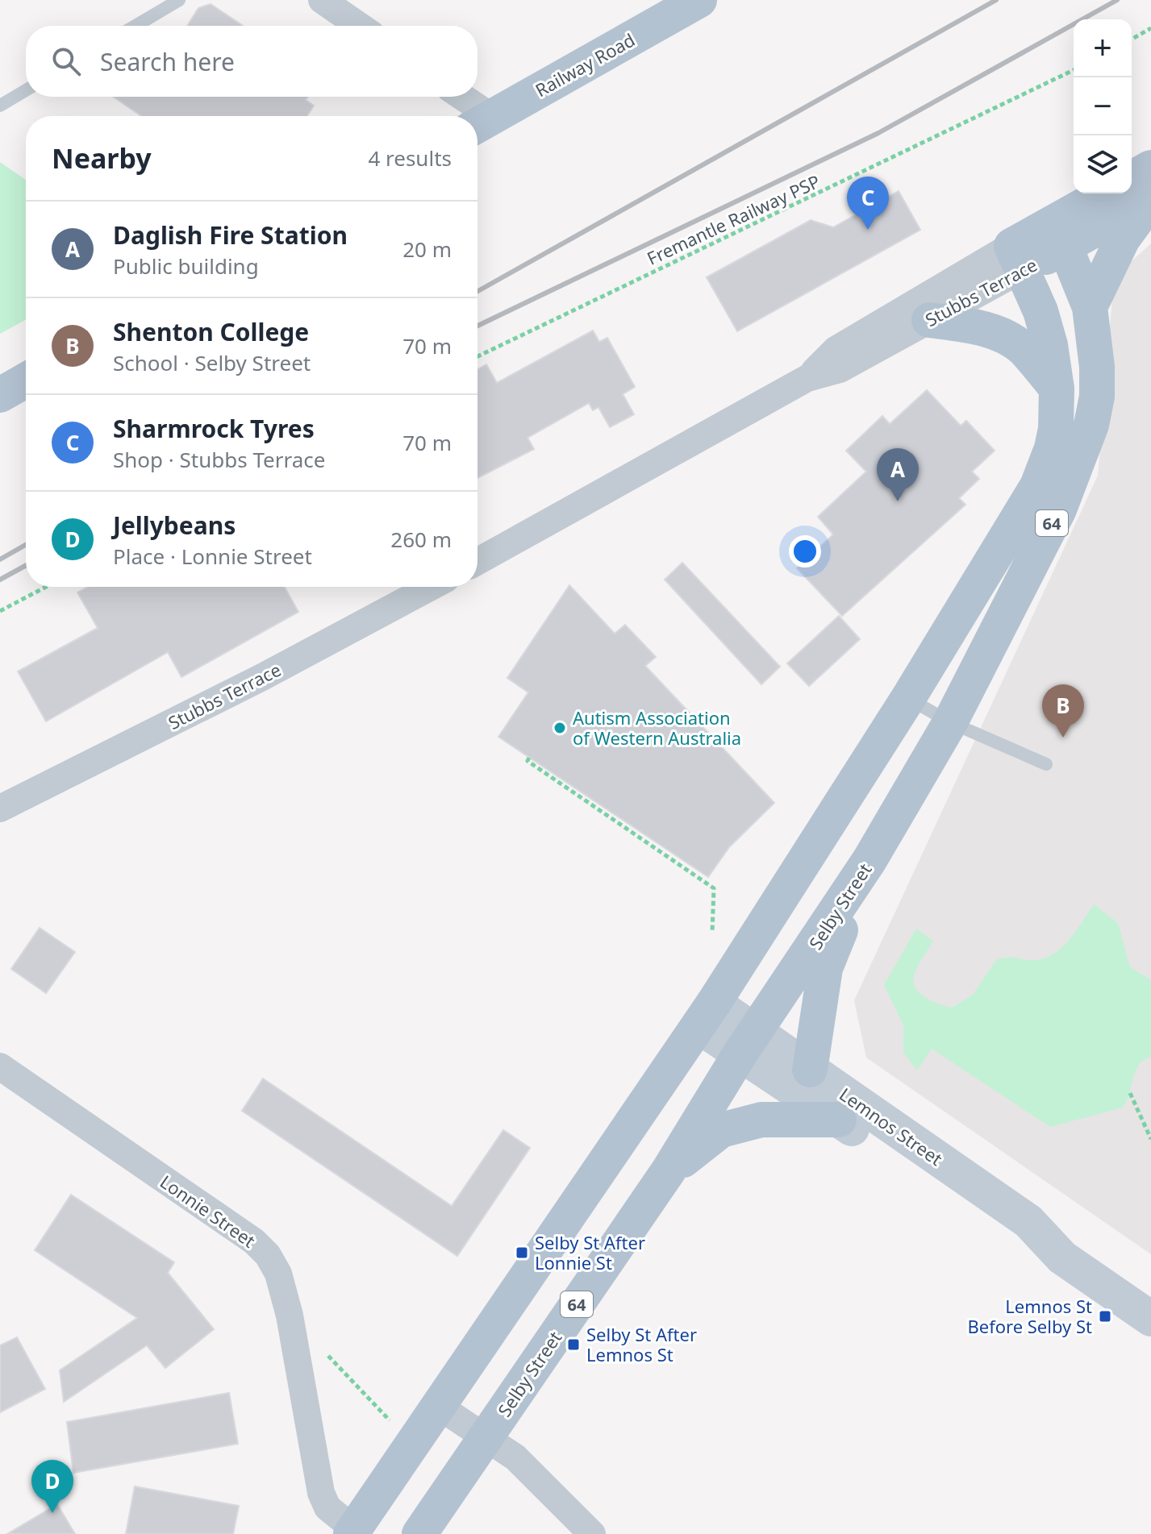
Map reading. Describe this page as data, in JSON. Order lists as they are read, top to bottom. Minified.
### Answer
{"streets":{"main road":["Railway Road","Stubbs Terrace","64","Selby Street"],"street":["Lemnos Street","Lonnie Street"],"path":["Fremantle Railway PSP"]},"crossings":[["Stubbs Terrace","64"],["Stubbs Terrace","Selby Street"],["64","Lemnos Street"],["64","Lonnie Street"],["Selby Street","Lemnos Street"]],"places":{"other":["Autism Association of Western Australia"],"transit":["Selby St After Lonnie St","Lemnos St Before Selby St","Selby St After Lemnos St"]},"page":{"map_buttons":["+","−"],"search":"Search here","heading":["Nearby","4 results"],"pins":["C","A","B","D"],"list":[{"mark":"A","name":"Daglish Fire Station","note":"Public building","value":"20 m"},{"mark":"B","name":"Shenton College","note":"School · Selby Street","value":"70 m"},{"mark":"C","name":"Sharmrock Tyres","note":"Shop · Stubbs Terrace","value":"70 m"},{"mark":"D","name":"Jellybeans","note":"Place · Lonnie Street","value":"260 m"}]}}
